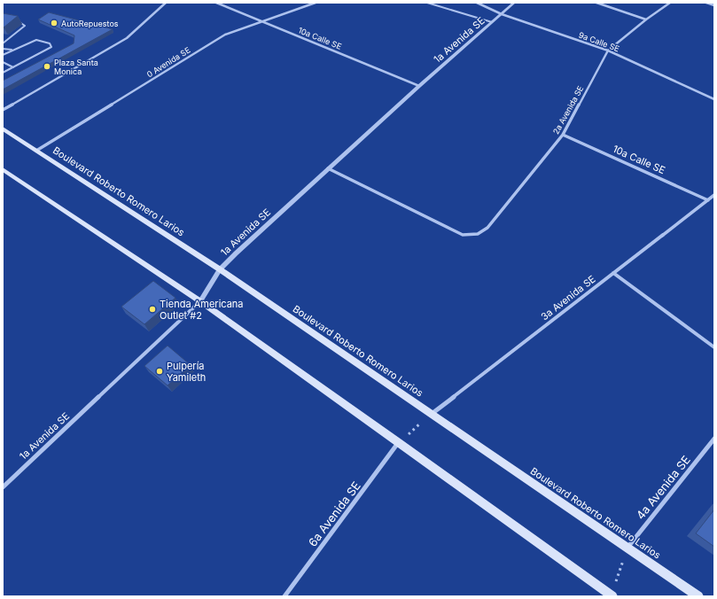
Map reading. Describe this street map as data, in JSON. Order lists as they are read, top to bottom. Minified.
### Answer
{"streets":{"main road":["Boulevard Roberto Romero Larios"],"street":["10a Calle SE","1a Avenida SE","9a Calle SE","0 Avenida SE","2a Avenida SE","3a Avenida SE","4a Avenida SE","6a Avenida SE"]},"crossings":[["10a Calle SE","1a Avenida SE"],["10a Calle SE","0 Avenida SE"],["10a Calle SE","2a Avenida SE"],["10a Calle SE","3a Avenida SE"],["1a Avenida SE","9a Calle SE"],["1a Avenida SE","2a Avenida SE"],["1a Avenida SE","Boulevard Roberto Romero Larios"],["9a Calle SE","2a Avenida SE"],["0 Avenida SE","Boulevard Roberto Romero Larios"],["Boulevard Roberto Romero Larios","3a Avenida SE"],["Boulevard Roberto Romero Larios","4a Avenida SE"]],"places":["AutoRepuestos","Plaza Santa Monica","Tienda Americana Outlet #2","Pulpería Yamileth"]}
